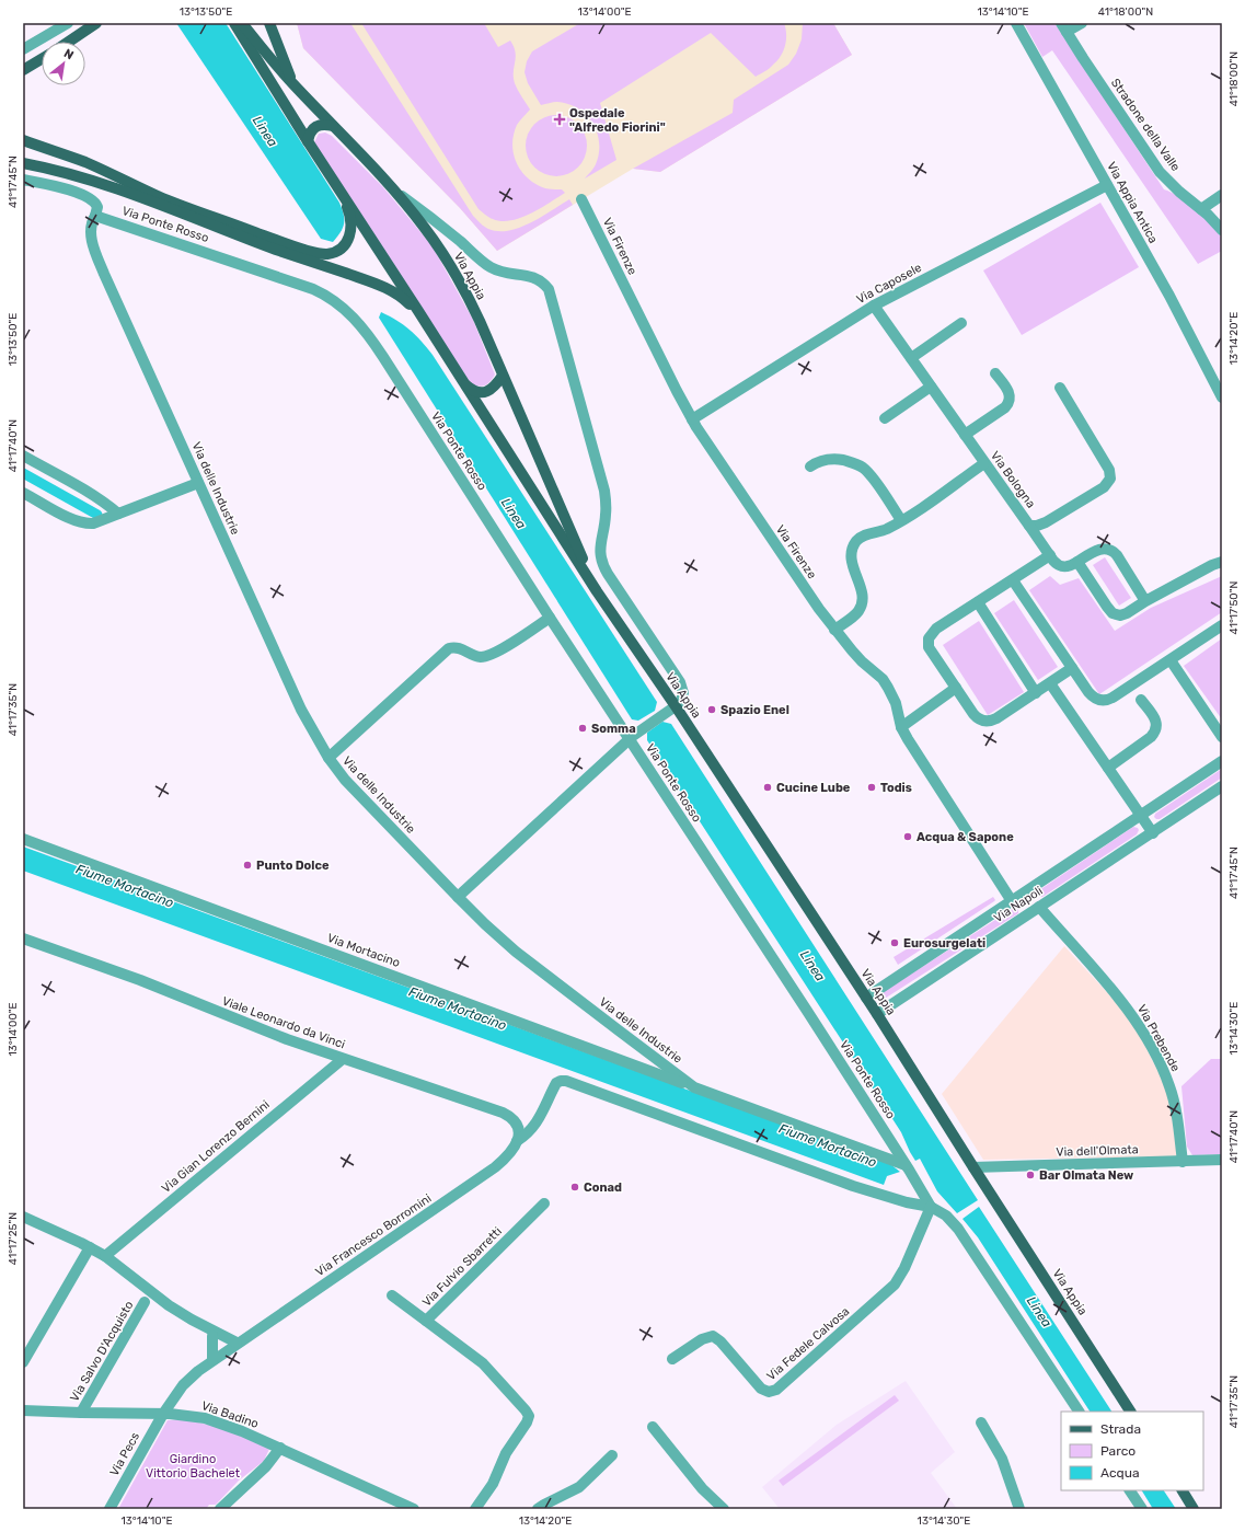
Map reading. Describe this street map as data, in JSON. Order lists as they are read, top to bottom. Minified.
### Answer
{"streets":{"main road":["Via Appia"],"street":["Stradone della Valle","Via Appia Antica","Via Ponte Rosso","Via Firenze","Via Caposele","Via Bologna","Via delle Industrie","Via Napoli","Via Mortacino","Viale Leonardo da Vinci","Via Prebende","Via Gian Lorenzo Bernini","Via dell'Olmata","Via Francesco Borromini","Via Fulvio Sbarretti","Via Fedele Calvosa","Via Salvo D'Acquisto","Via Badino","Via Pecs"]},"crossings":[["Via Appia Antica","Via Caposele"],["Via Ponte Rosso","Via delle Industrie"],["Via Ponte Rosso","Via Francesco Borromini"],["Via Ponte Rosso","Via Fedele Calvosa"],["Via Firenze","Via Caposele"],["Via Firenze","Via Napoli"],["Via Firenze","Via Prebende"],["Via Appia","Via Napoli"],["Via Appia","Via dell'Olmata"],["Via Caposele","Via Bologna"],["Via delle Industrie","Via Mortacino"],["Via Napoli","Via Prebende"],["Viale Leonardo da Vinci","Via Gian Lorenzo Bernini"],["Viale Leonardo da Vinci","Via Francesco Borromini"],["Via Prebende","Via dell'Olmata"],["Via Francesco Borromini","Via Fedele Calvosa"],["Via Francesco Borromini","Via Pecs"],["Via Salvo D'Acquisto","Via Badino"],["Via Badino","Via Pecs"]],"water":["Linea","Fiume Mortacino"],"parks":["Giardino Vittorio Bachelet"],"places":{"health":["Ospedale \"Alfredo Fiorini\""],"other":["Spazio Enel","Somma","Cucine Lube","Todis","Acqua & Sapone","Punto Dolce","Eurosurgelati","Bar Olmata New","Conad"]},"legend":["Strada","Parco","Acqua"],"north":"top right","coordinates":["13°13'50\"E","13°14'00\"E","13°14'10\"E","41°18'00\"N","41°17'45\"N","13°14'20\"E","41°17'40\"N","41°17'50\"N","41°17'35\"N","13°14'30\"E","41°17'25\"N"]}
